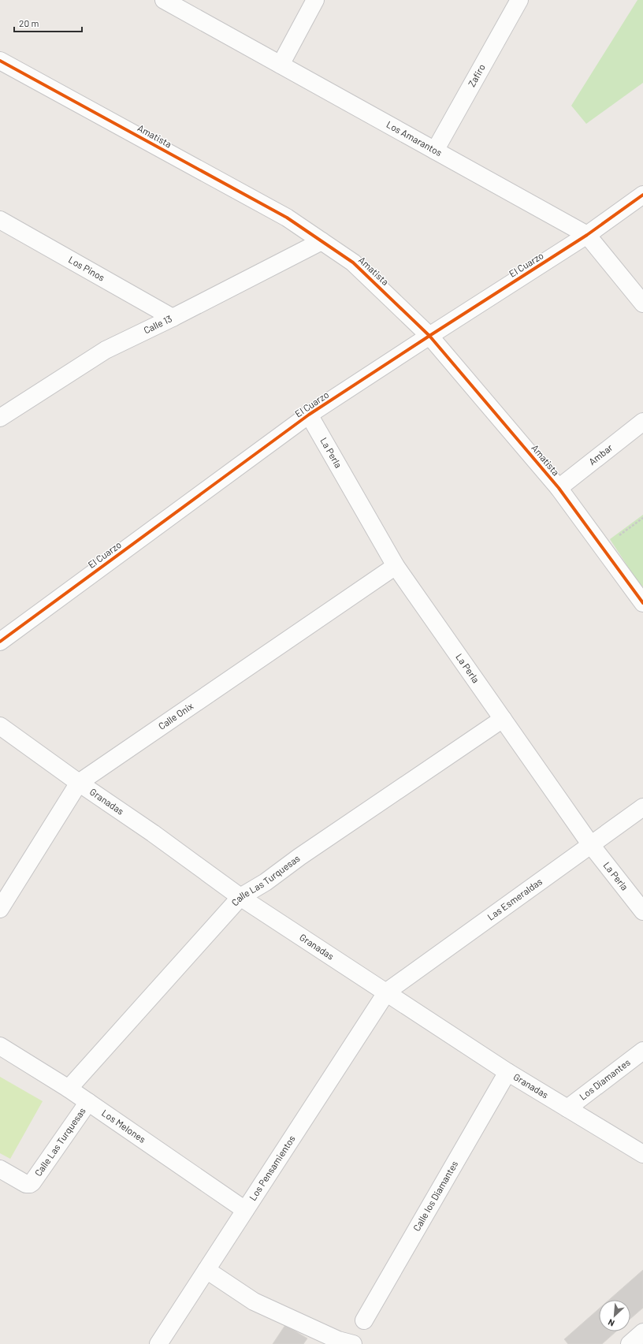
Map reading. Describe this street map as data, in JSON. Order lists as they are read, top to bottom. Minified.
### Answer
{"streets":{"street":["Zafiro","Amatista","Los Amarantos","El Cuarzo","Los Pinos","Calle 13","La Perla","Ambar","Calle Onix","Granadas","Calle Las Turquesas","Las Esmeraldas","Los Diamantes","Los Melones","Los Pensamientos","Calle los Diamantes"]},"crossings":[["Zafiro","Los Amarantos"],["Amatista","El Cuarzo"],["Amatista","Calle 13"],["Amatista","Ambar"],["Los Amarantos","El Cuarzo"],["El Cuarzo","La Perla"],["Los Pinos","Calle 13"],["La Perla","Calle Onix"],["La Perla","Calle Las Turquesas"],["La Perla","Las Esmeraldas"],["Calle Onix","Granadas"],["Granadas","Calle Las Turquesas"],["Granadas","Las Esmeraldas"],["Granadas","Los Diamantes"],["Granadas","Los Pensamientos"],["Granadas","Calle los Diamantes"],["Calle Las Turquesas","Los Melones"],["Las Esmeraldas","Los Pensamientos"],["Los Melones","Los Pensamientos"]],"scale_bar":"20 m","north":"bottom left"}
